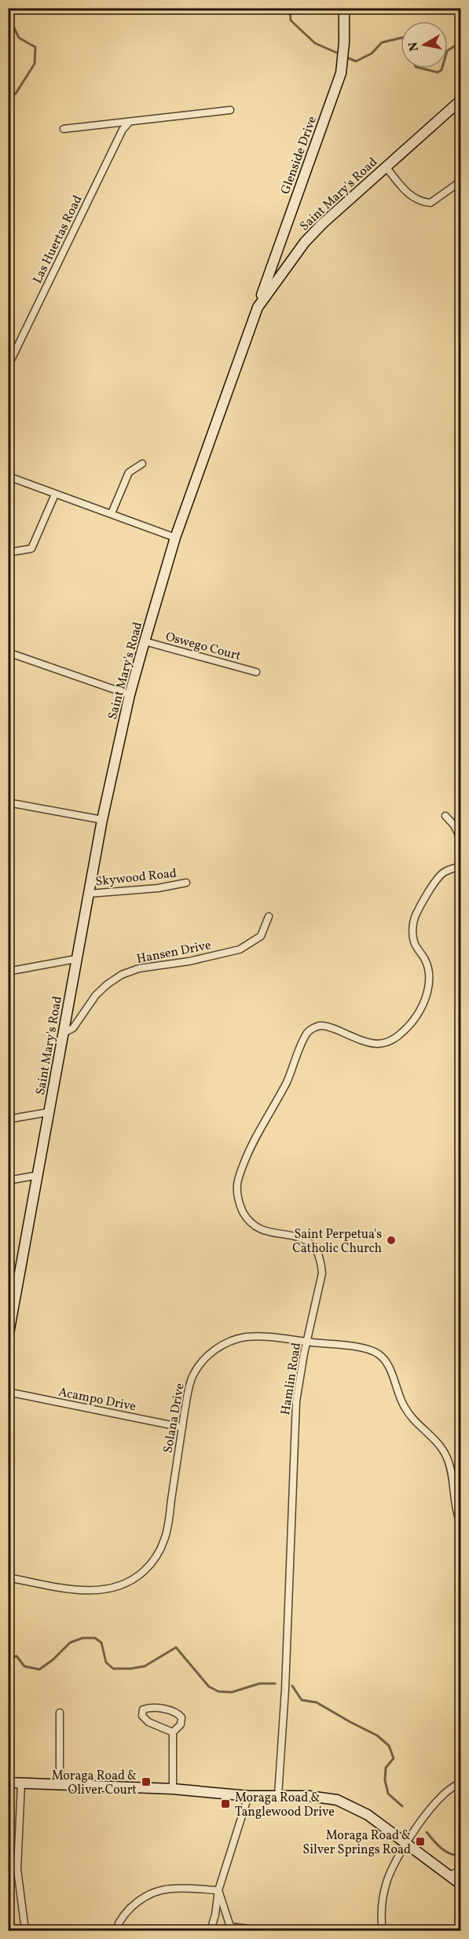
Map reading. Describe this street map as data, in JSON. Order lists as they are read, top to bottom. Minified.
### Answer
{"streets":{"street":["Glenside Drive","Saint Mary's Road","Las Huertas Road","Oswego Court","Skywood Road","Hansen Drive","Hamlin Road","Acampo Drive","Solana Drive"]},"crossings":[["Glenside Drive","Saint Mary's Road"],["Saint Mary's Road","Oswego Court"],["Saint Mary's Road","Skywood Road"],["Saint Mary's Road","Hansen Drive"],["Hamlin Road","Solana Drive"],["Acampo Drive","Solana Drive"]],"places":{"other":["Saint Perpetua's Catholic Church"],"transit":["Moraga Road & Oliver Court","Moraga Road & Tanglewood Drive","Moraga Road & Silver Springs Road"]},"north":"left"}
